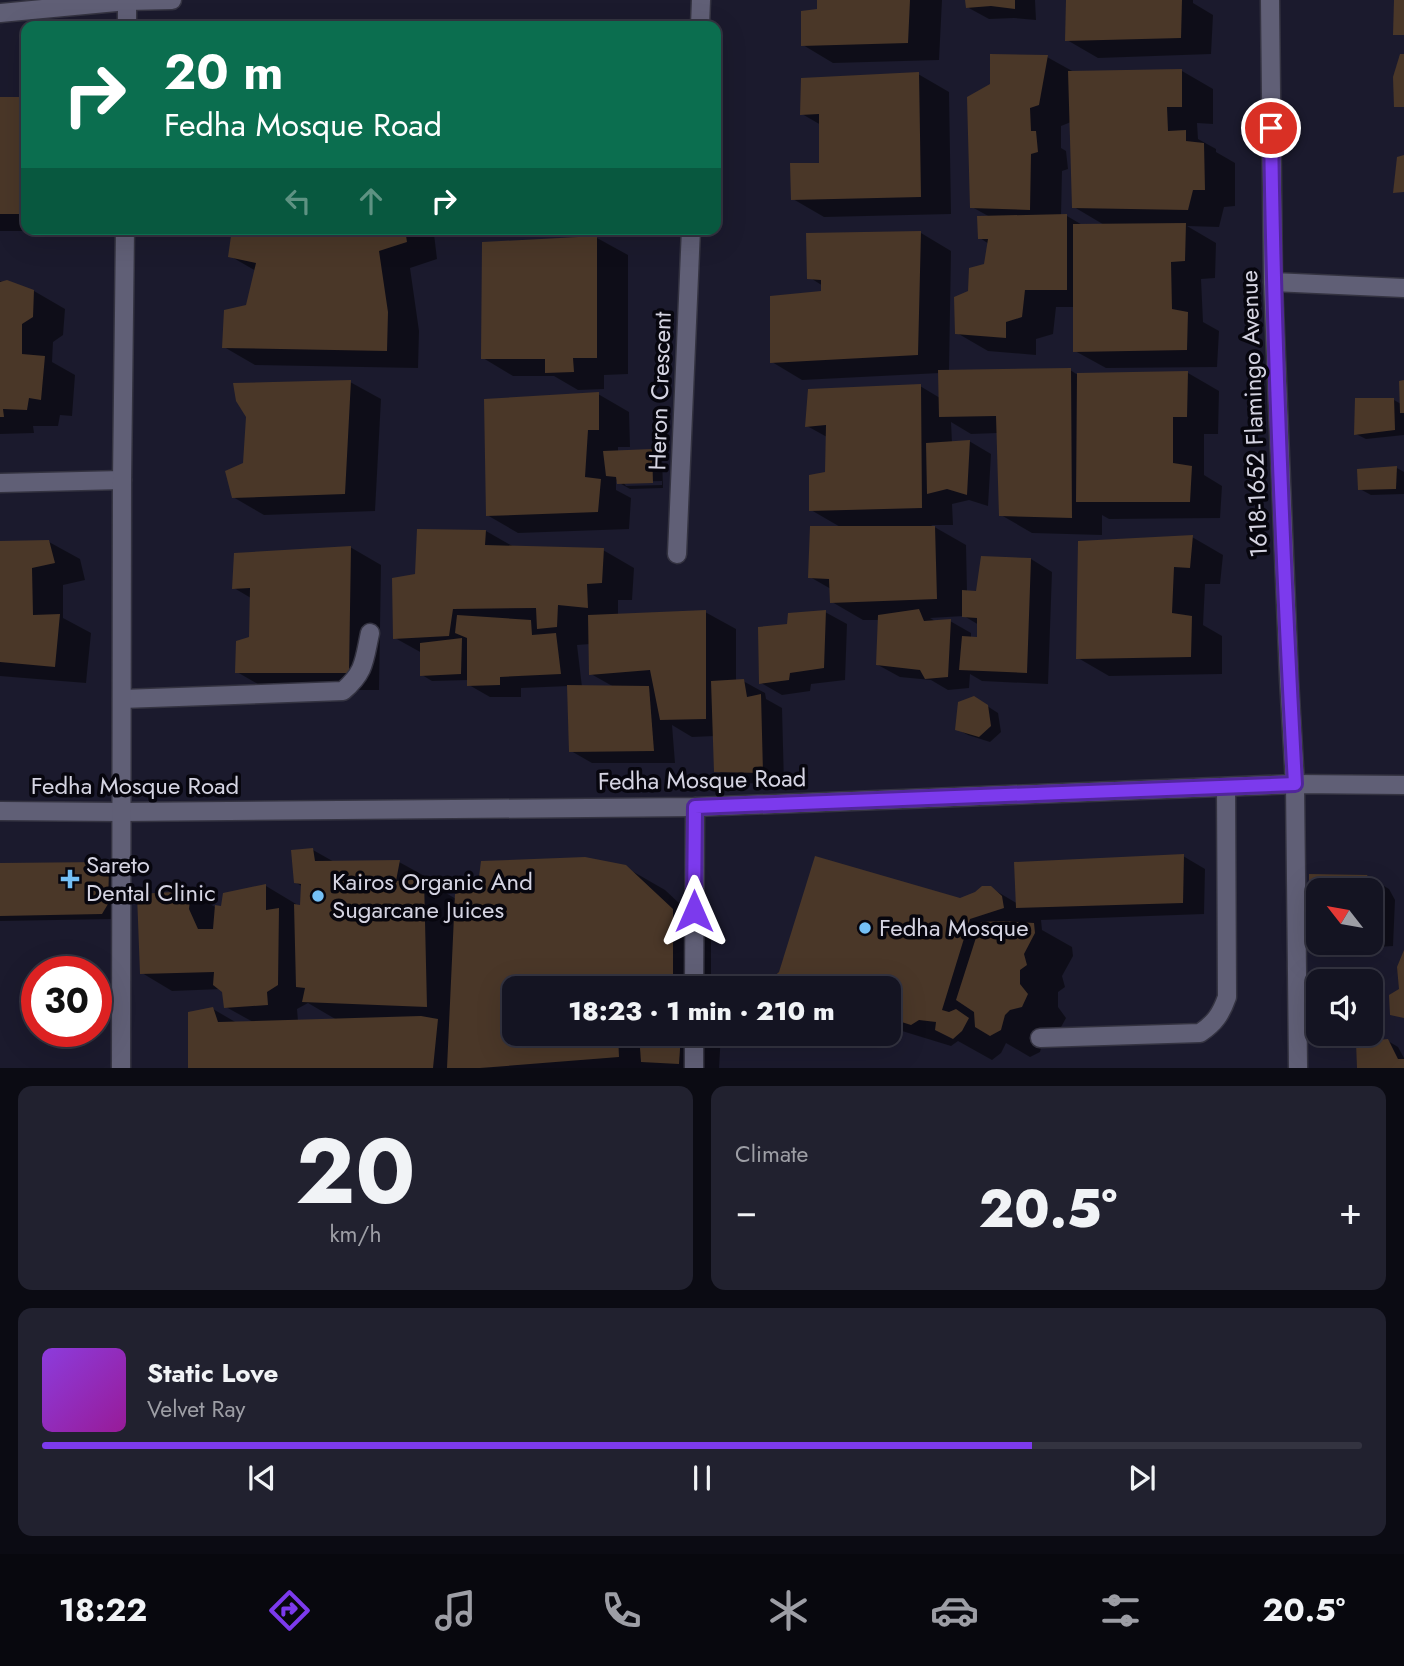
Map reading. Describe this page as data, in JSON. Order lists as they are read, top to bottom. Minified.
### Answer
{"streets":{"street":["Heron Crescent","1618-1652 Flamingo Avenue","Fedha Mosque Road"]},"crossings":[["1618-1652 Flamingo Avenue","Fedha Mosque Road"]],"places":{"health":["Sareto Dental Clinic"],"other":["Kairos Organic And Sugarcane Juices","Fedha Mosque"]},"north":"top left","page":{"turn":["20 m","Fedha Mosque Road"],"limit":"30","trip":"18:23 · 1 min · 210 m","tile":[["20","km/h"],"Climate"],"heat":["−","20.5°","+"],"song":["Static Love","Velvet Ray"],"tabs":["18:22","20.5°"]}}
